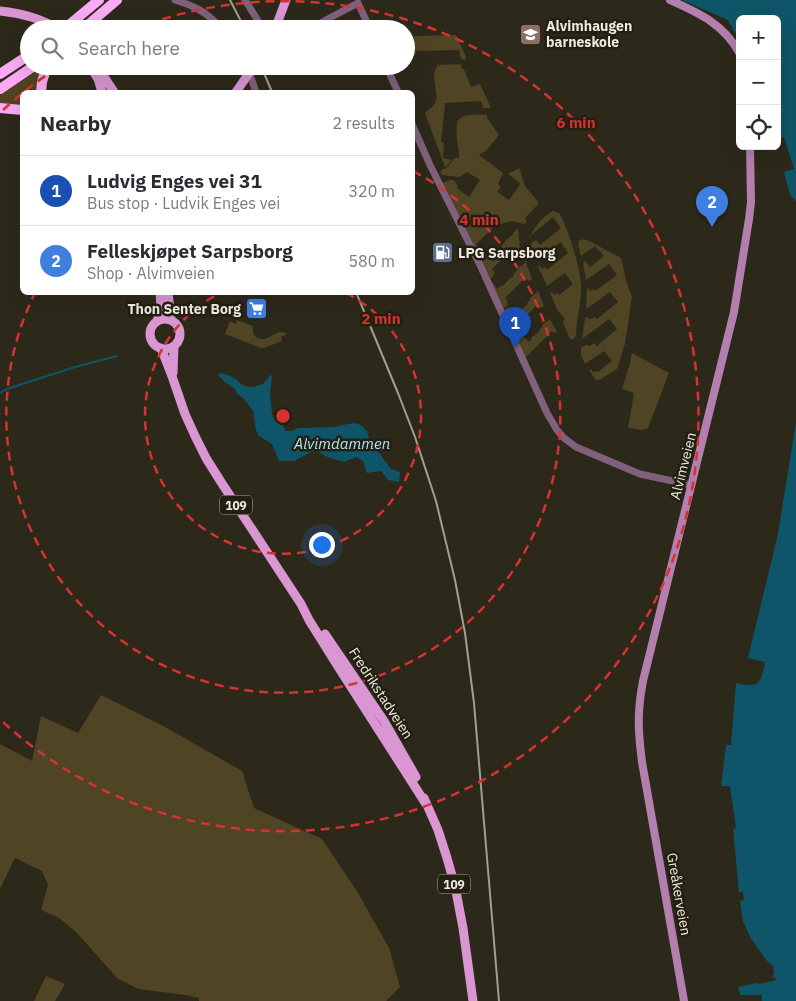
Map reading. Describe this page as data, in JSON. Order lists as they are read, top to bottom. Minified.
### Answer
{"streets":{"main road":["Alvimveien","109","Fredrikstadveien","Greåkerveien"]},"crossings":[["Alvimveien","Greåkerveien"],["109","Fredrikstadveien"]],"water":["Alvimdammen"],"places":{"school or university":["Alvimhaugen barneskole"],"fuel station":["LPG Sarpsborg"],"supermarket":["Thon Senter Borg"]},"page":{"map_buttons":["+","−"],"search":"Search here","heading":["Nearby","2 results"],"list":[{"mark":"1","name":"Ludvig Enges vei 31","note":"Bus stop · Ludvik Enges vei","value":"320 m"},{"mark":"2","name":"Felleskjøpet Sarpsborg","note":"Shop · Alvimveien","value":"580 m"}],"pins":["2","1"]},"rings":["6 min","4 min","2 min"]}
